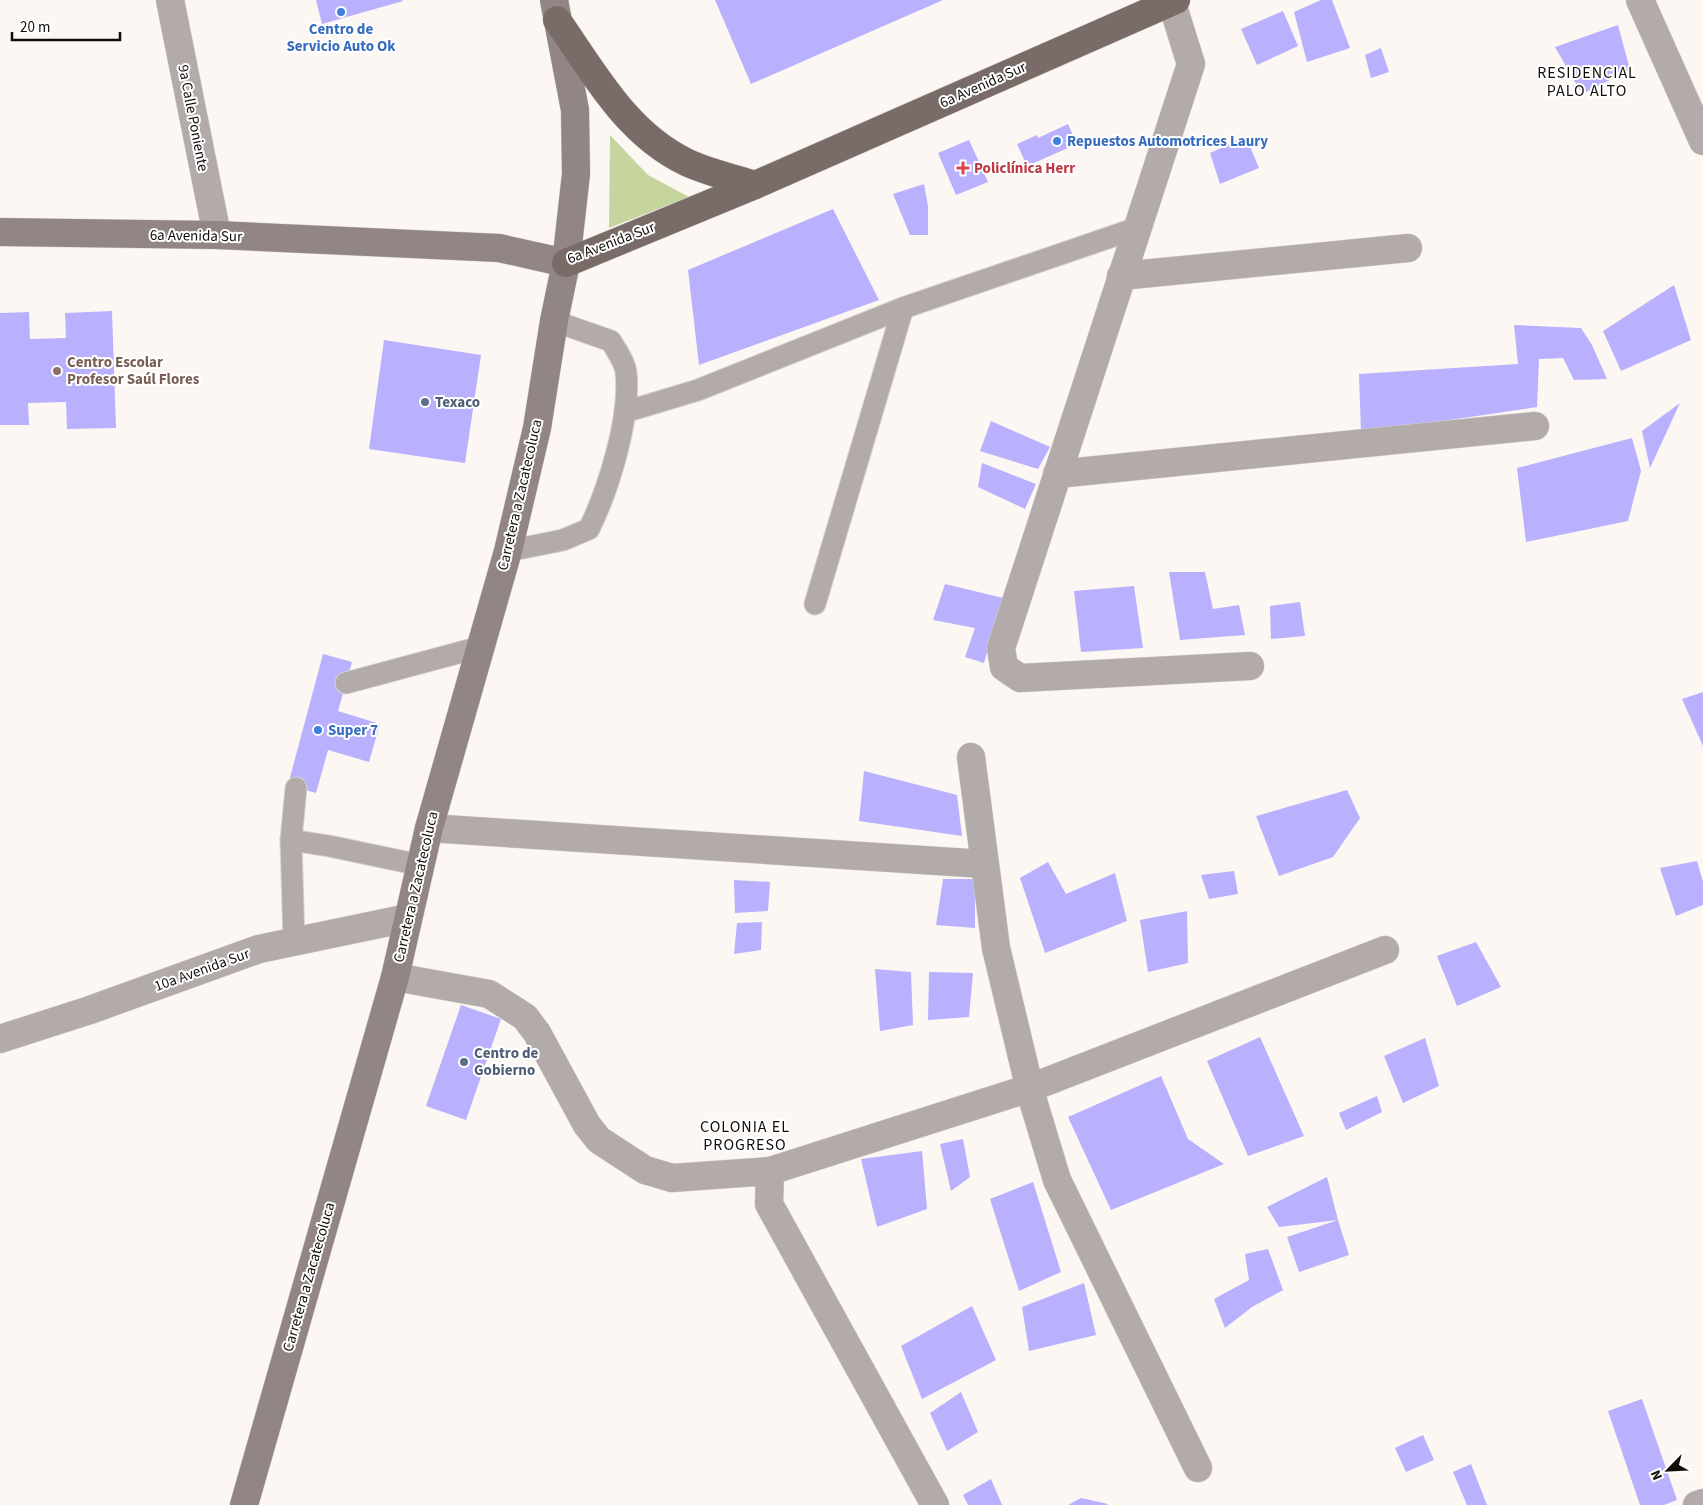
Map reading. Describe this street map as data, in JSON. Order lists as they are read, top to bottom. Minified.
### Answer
{"streets":{"main road":["6a Avenida Sur","Carretera a Zacatecoluca"],"street":["9a Calle Poniente","10a Avenida Sur"]},"crossings":[["6a Avenida Sur","9a Calle Poniente"],["6a Avenida Sur","Carretera a Zacatecoluca"],["Carretera a Zacatecoluca","10a Avenida Sur"]],"districts":["RESIDENCIAL PALO ALTO","COLONIA EL PROGRESO"],"places":{"other":["Centro de Servicio Auto Ok","Repuestos Automotrices Laury","Centro Escolar Profesor Saúl Flores","Texaco","Super 7","Centro de Gobierno"],"health":["Policlínica Herr"]},"scale_bar":"20 m","north":"bottom left"}
